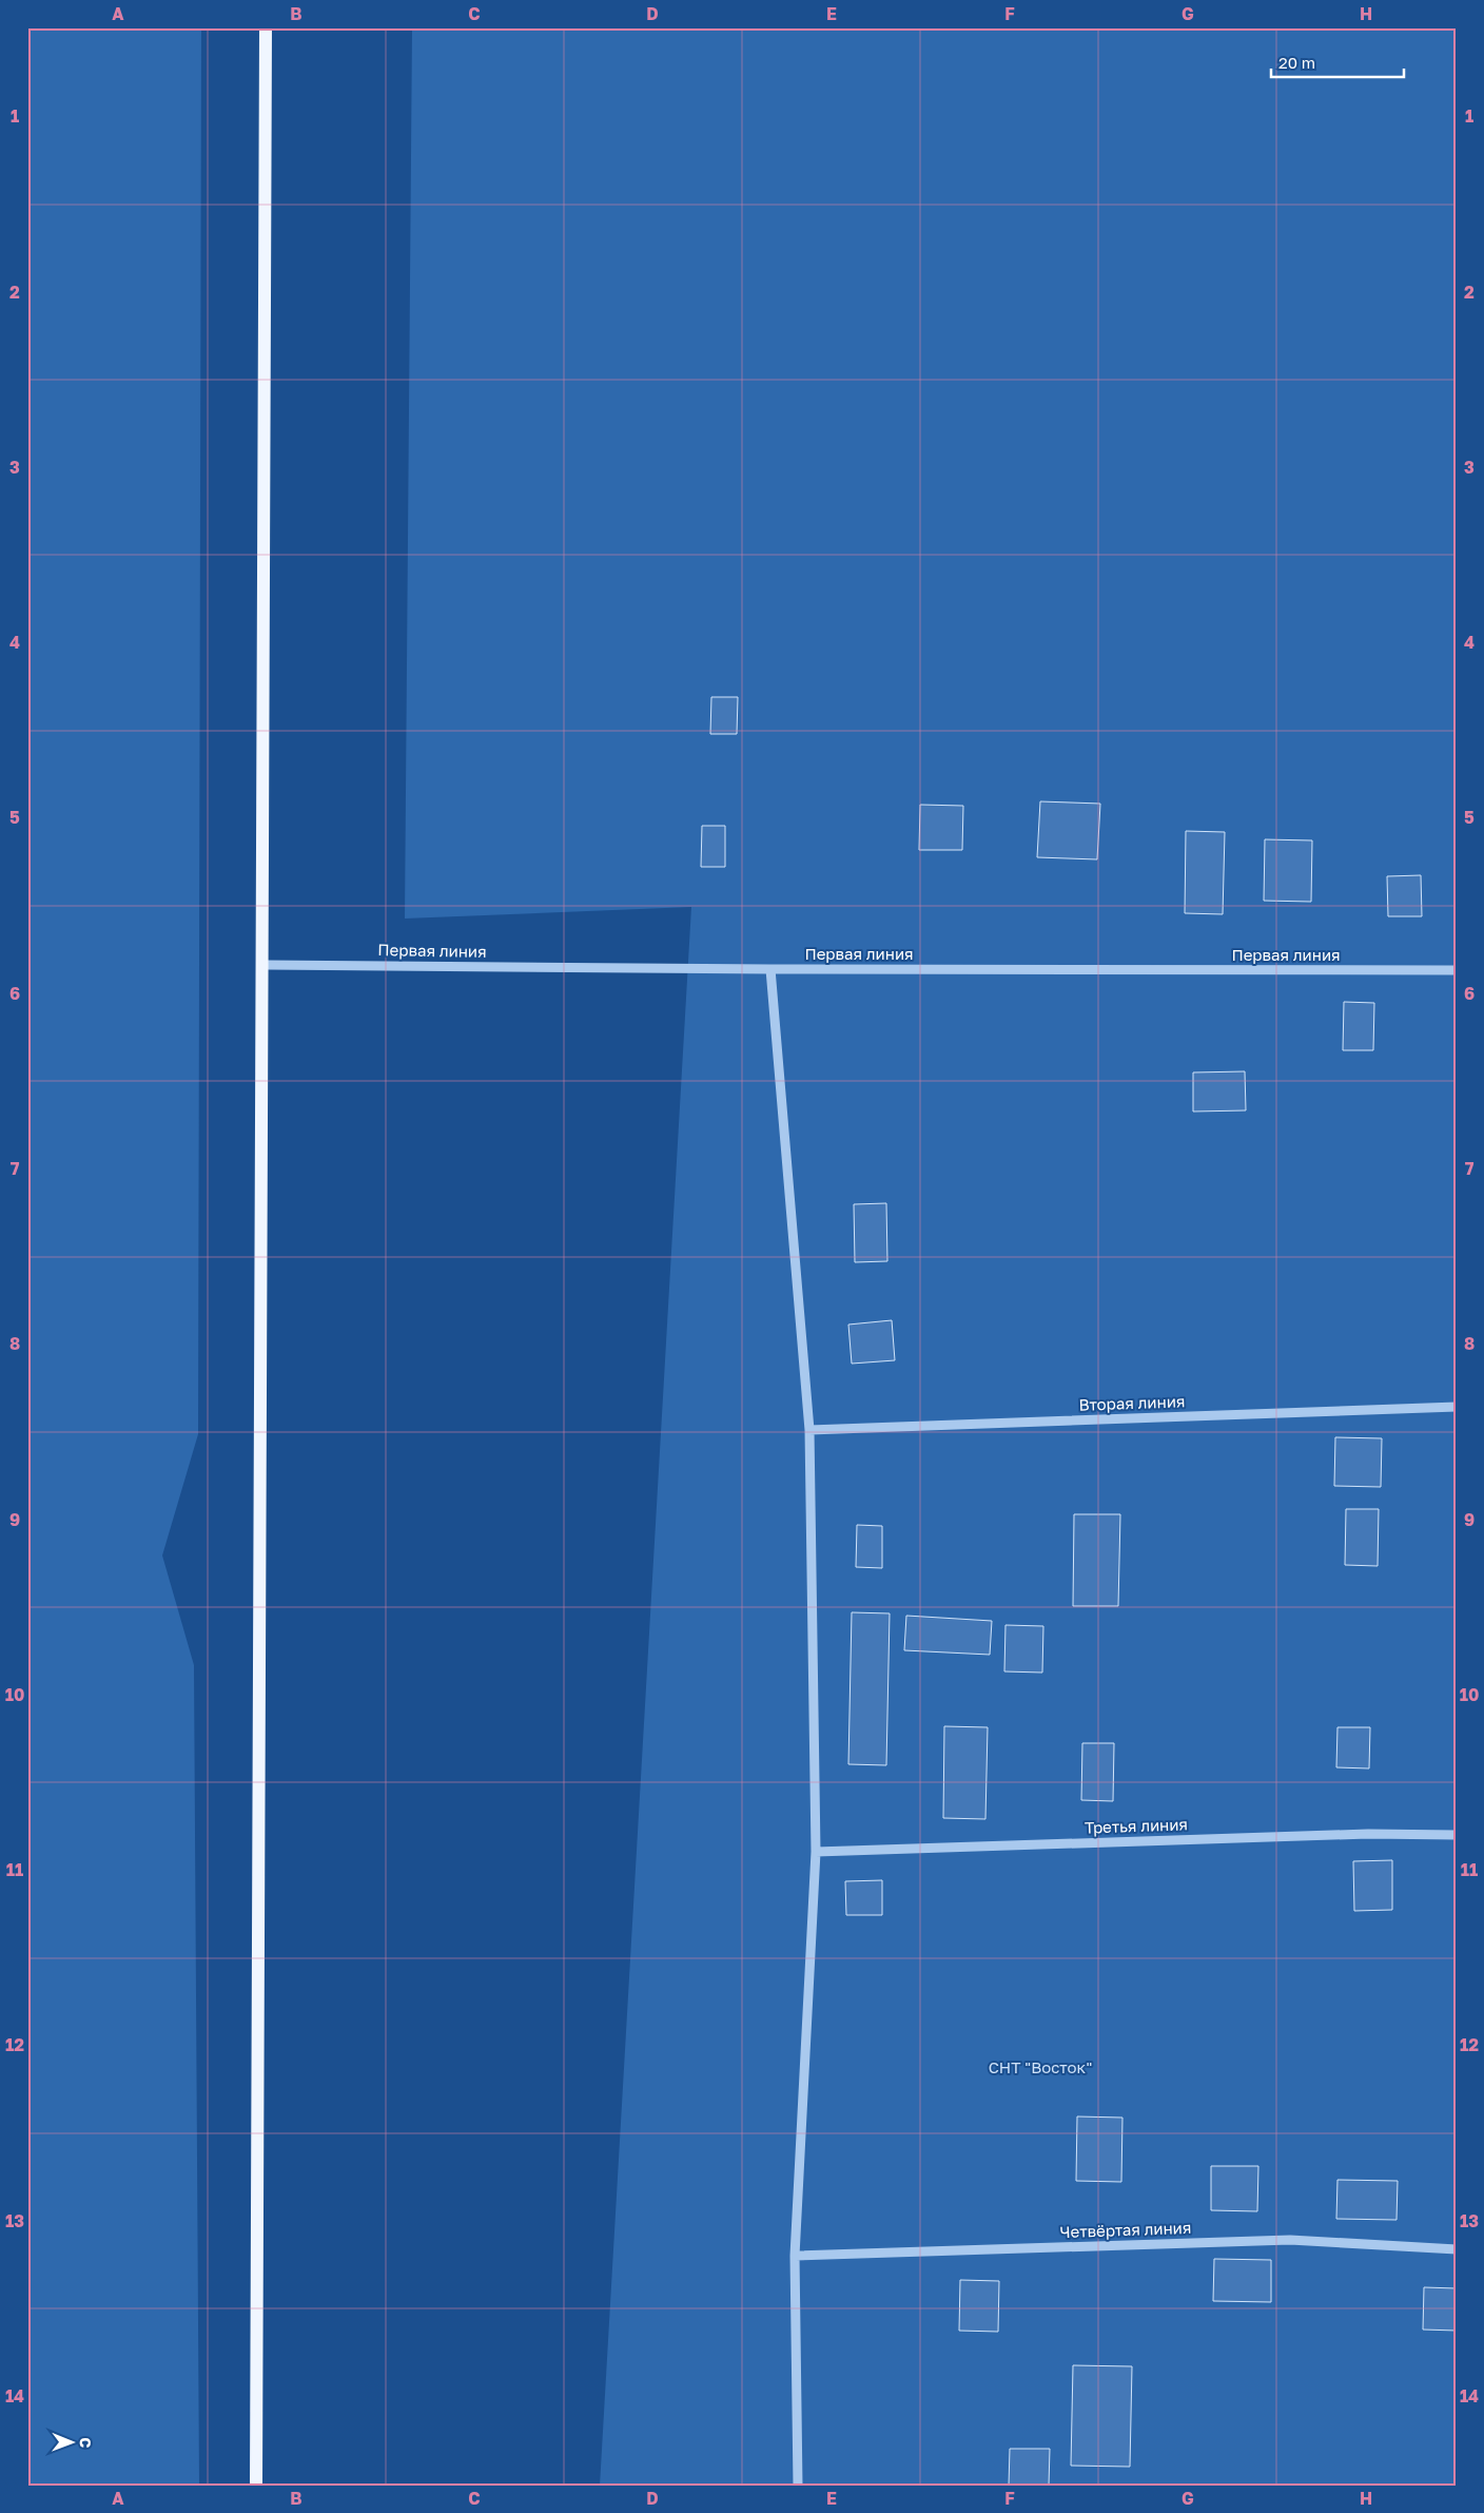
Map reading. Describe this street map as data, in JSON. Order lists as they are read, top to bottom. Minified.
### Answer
{"streets":{"street":["Первая линия","Вторая линия","Третья линия","Четвёртая линия"]},"parks":["СНТ \"Восток\""],"scale_bar":"20 m","north":"right","grid":{"columns":["A","B","C","D","E","F","G","H"],"rows":["1","2","3","4","5","6","7","8","9","10","11","12","13","14"]}}
